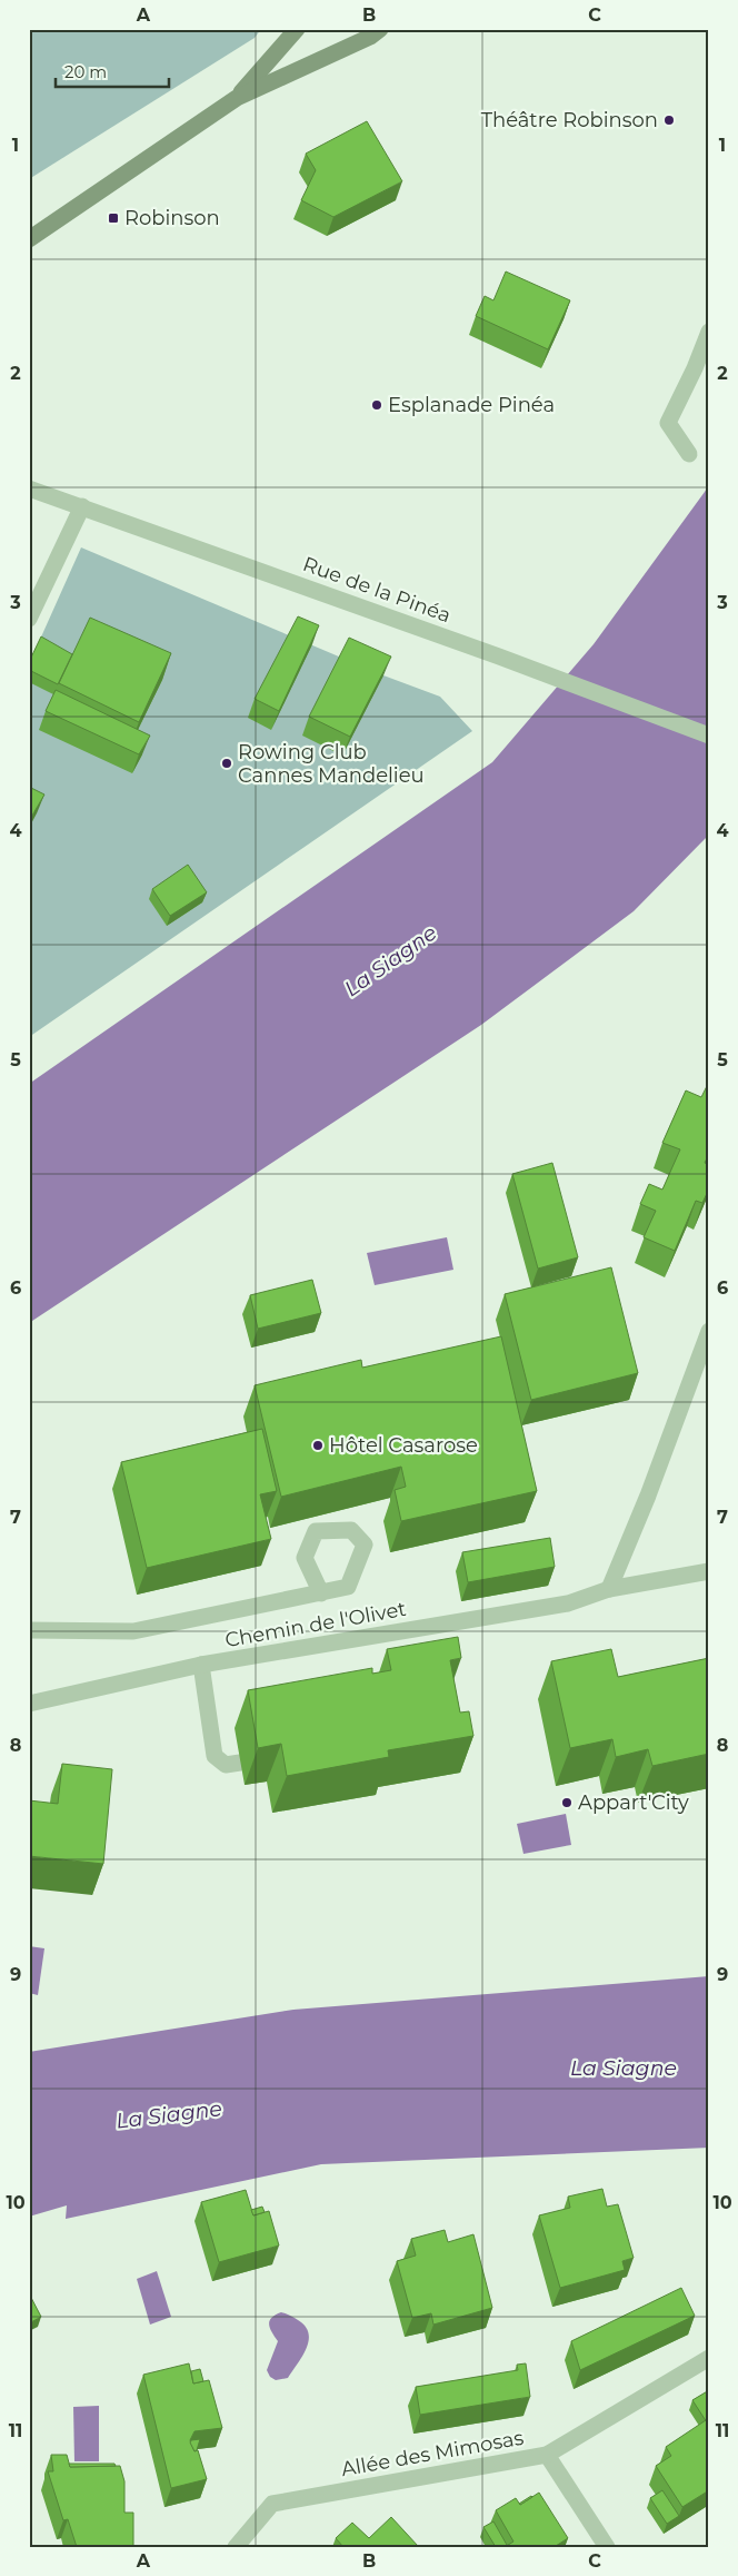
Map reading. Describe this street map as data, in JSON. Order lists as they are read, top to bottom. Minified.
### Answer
{"streets":{"street":["Rue de la Pinéa","Chemin de l'Olivet","Allée des Mimosas"]},"water":["La Siagne"],"places":{"other":["Théâtre Robinson","Esplanade Pinéa","Rowing Club Cannes Mandelieu","Hôtel Casarose","Appart'City"],"transit":["Robinson"]},"scale_bar":"20 m","grid":{"columns":["A","B","C"],"rows":["1","2","3","4","5","6","7","8","9","10","11"]}}
